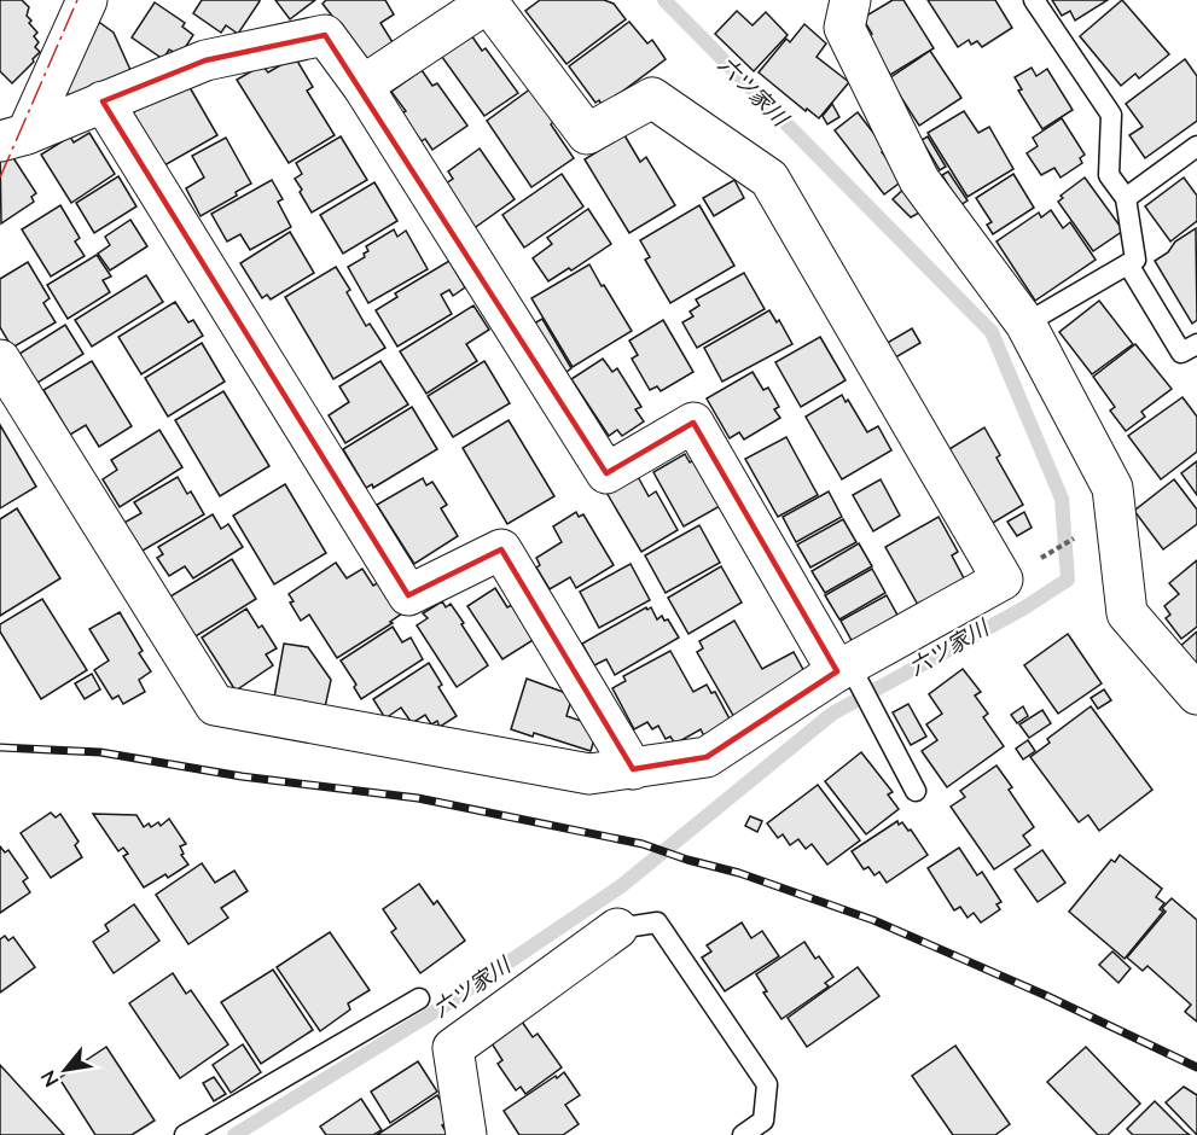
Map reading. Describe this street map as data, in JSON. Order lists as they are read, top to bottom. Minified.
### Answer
{"water":["六ツ家川"],"north":"bottom left"}
